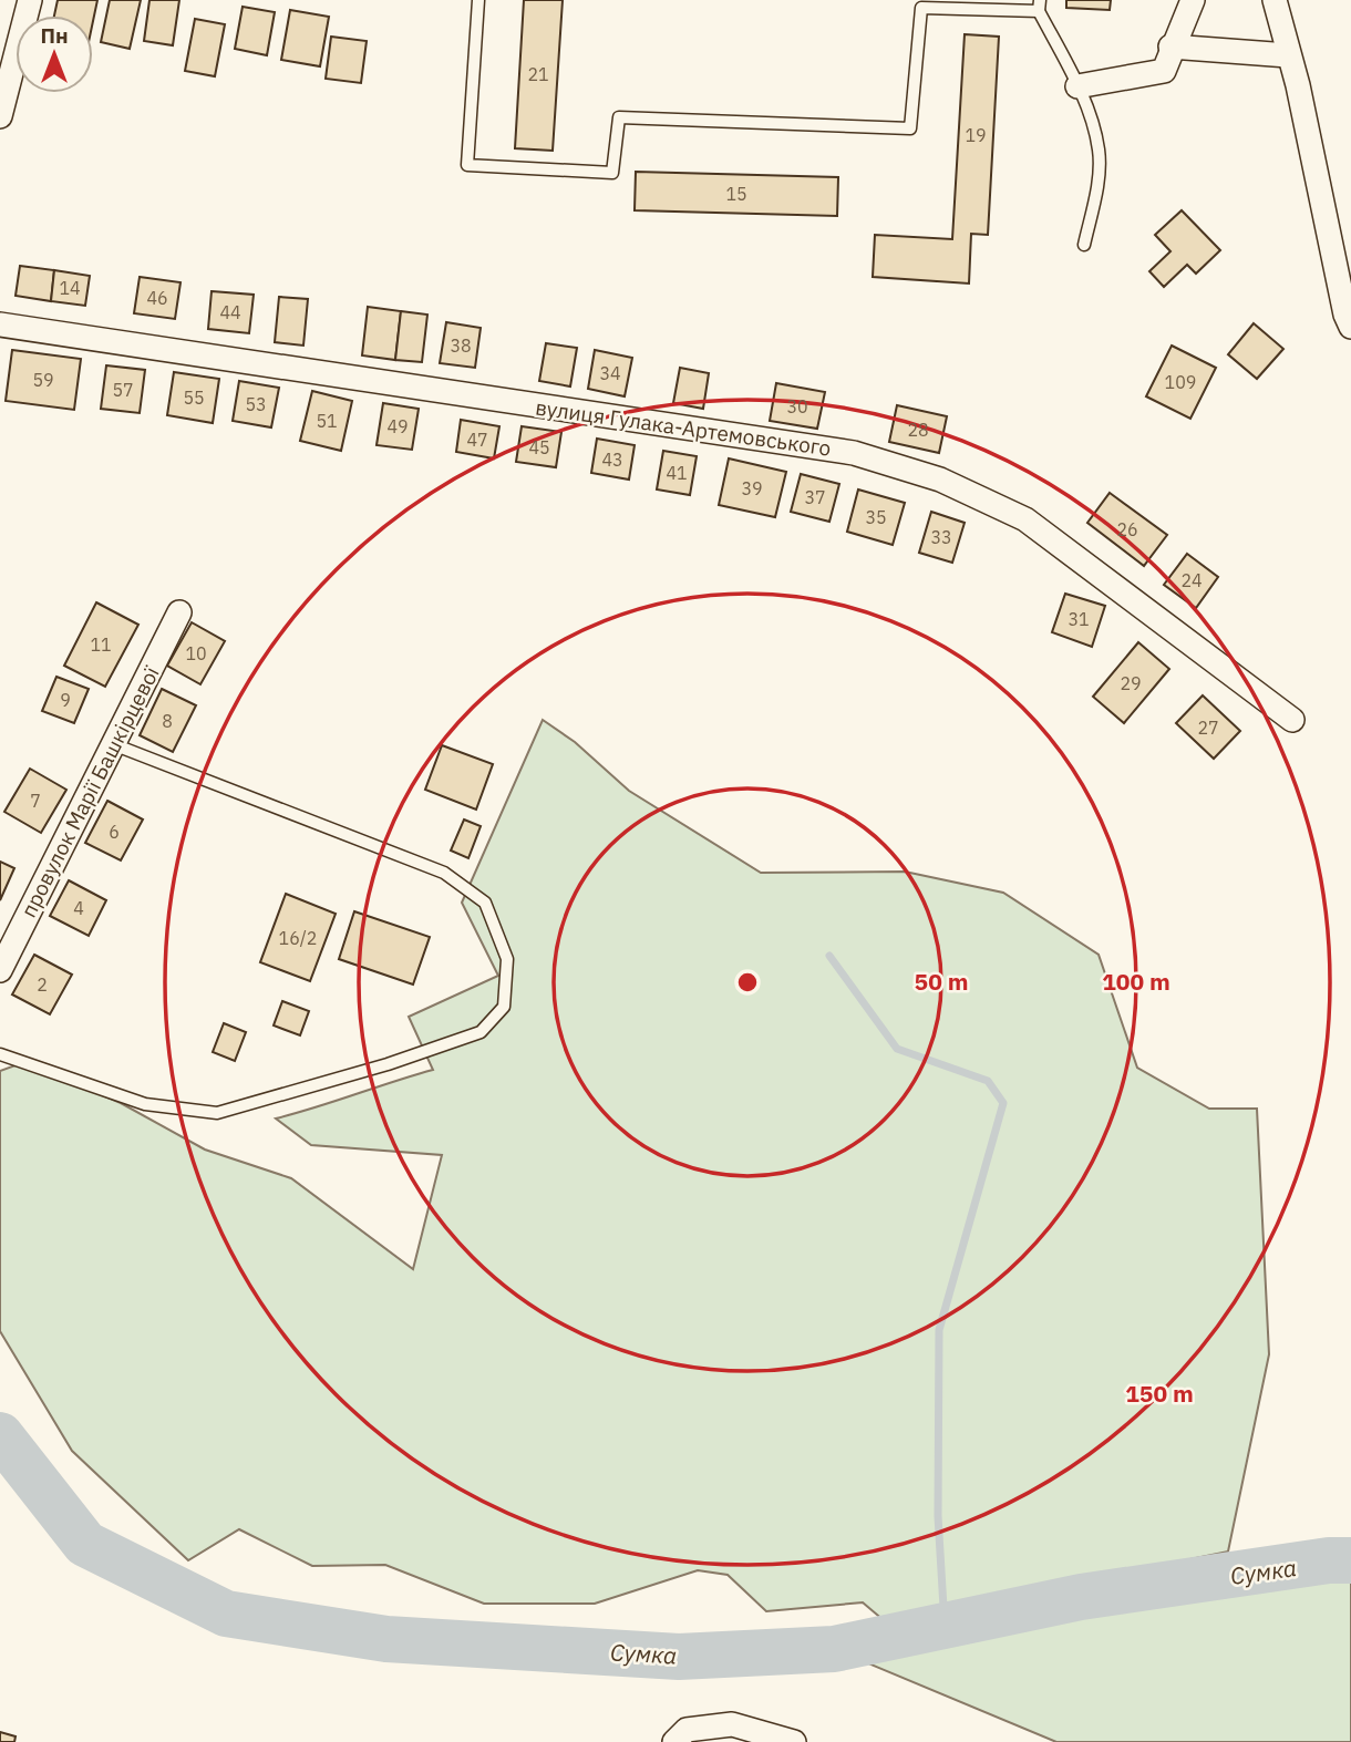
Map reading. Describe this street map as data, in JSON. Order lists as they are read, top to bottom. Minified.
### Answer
{"streets":{"street":["вулиця Гулака-Артемовського","провулок Марії Башкірцевої"]},"water":["Сумка"],"house_numbers":["21","19","15","14","46","44","38","34","59","109","57","55","53","30","51","49","28","47","45","43","41","39","37","35","26","33","24","31","11","10","29","9","8","27","7","6","4","16/2","2"],"north":"top","rings":["50 m","100 m","150 m"]}
